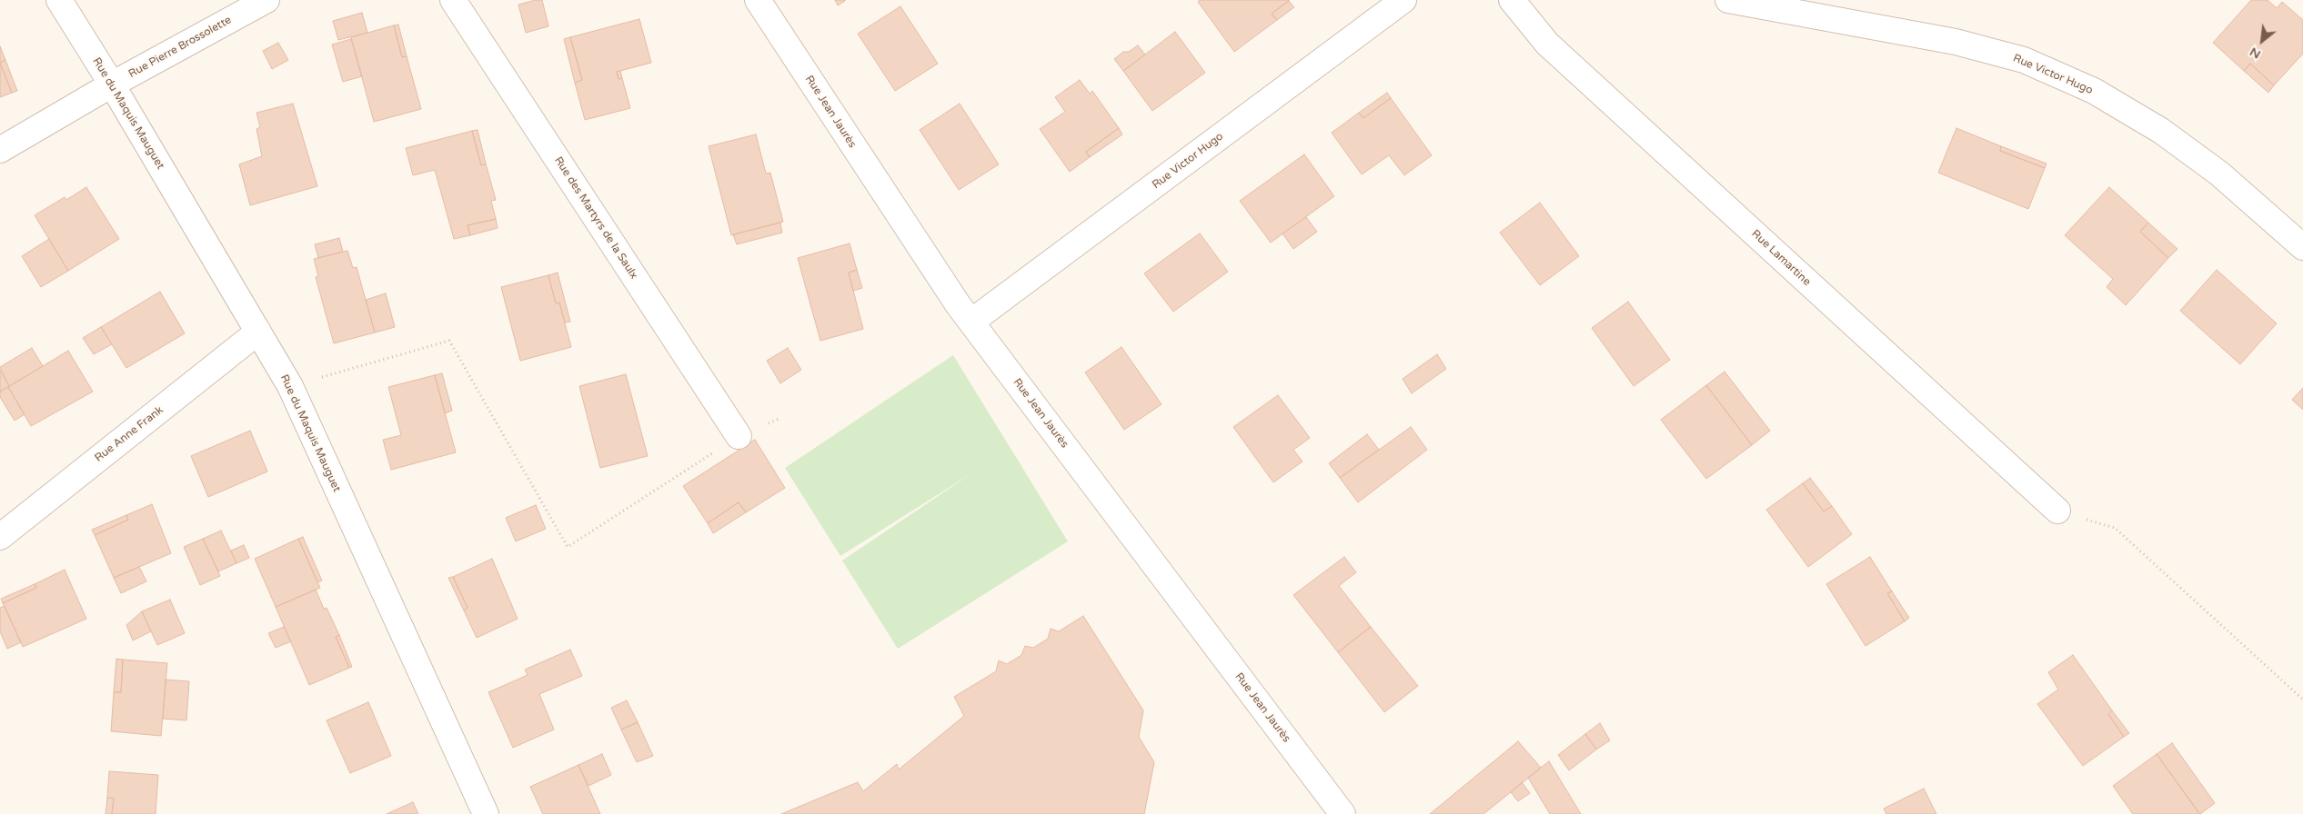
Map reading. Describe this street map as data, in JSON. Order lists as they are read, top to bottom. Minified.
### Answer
{"streets":{"street":["Rue Pierre Brossolette","Rue Victor Hugo","Rue Jean Jaurès","Rue du Maquis Mauguet","Rue des Martyrs de la Saulx","Rue Lamartine","Rue Anne Frank"]},"crossings":[["Rue Pierre Brossolette","Rue du Maquis Mauguet"],["Rue Victor Hugo","Rue Jean Jaurès"],["Rue du Maquis Mauguet","Rue Anne Frank"]],"north":"bottom left"}
